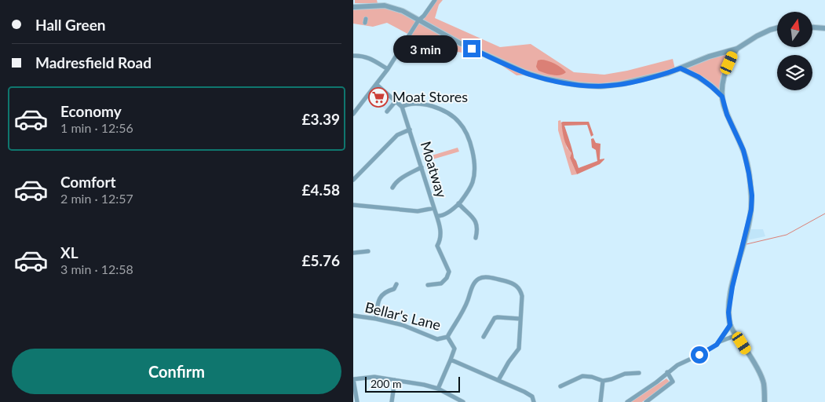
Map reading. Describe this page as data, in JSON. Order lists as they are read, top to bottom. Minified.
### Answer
{"streets":{"street":["Moatway","Bellar's Lane"]},"places":{"supermarket":["Moat Stores"]},"scale_bar":"200 m","north":"top","page":{"banner":["Hall Green","Madresfield Road"],"bubble":"3 min","list":[{"name":"Economy","note":"1 min · 12:56","value":"£3.39"},{"name":"Comfort","note":"2 min · 12:57","value":"£4.58"},{"name":"XL","note":"3 min · 12:58","value":"£5.76"}],"buttons":"Confirm","scale":"200 m"}}
